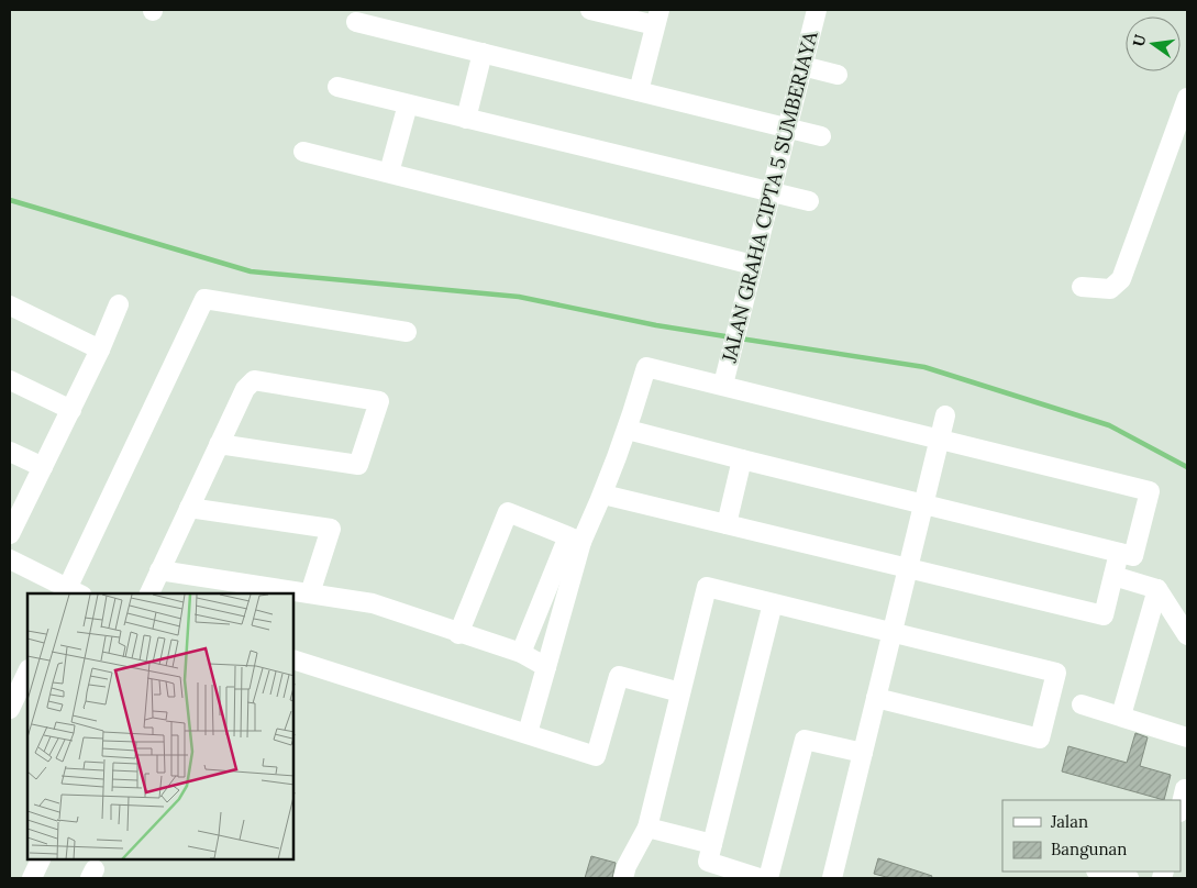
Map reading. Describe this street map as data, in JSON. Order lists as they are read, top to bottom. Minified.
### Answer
{"streets":{"street":["JALAN GRAHA CIPTA 5 SUMBERJAYA"]},"legend":["Jalan","Bangunan"],"north":"left"}
